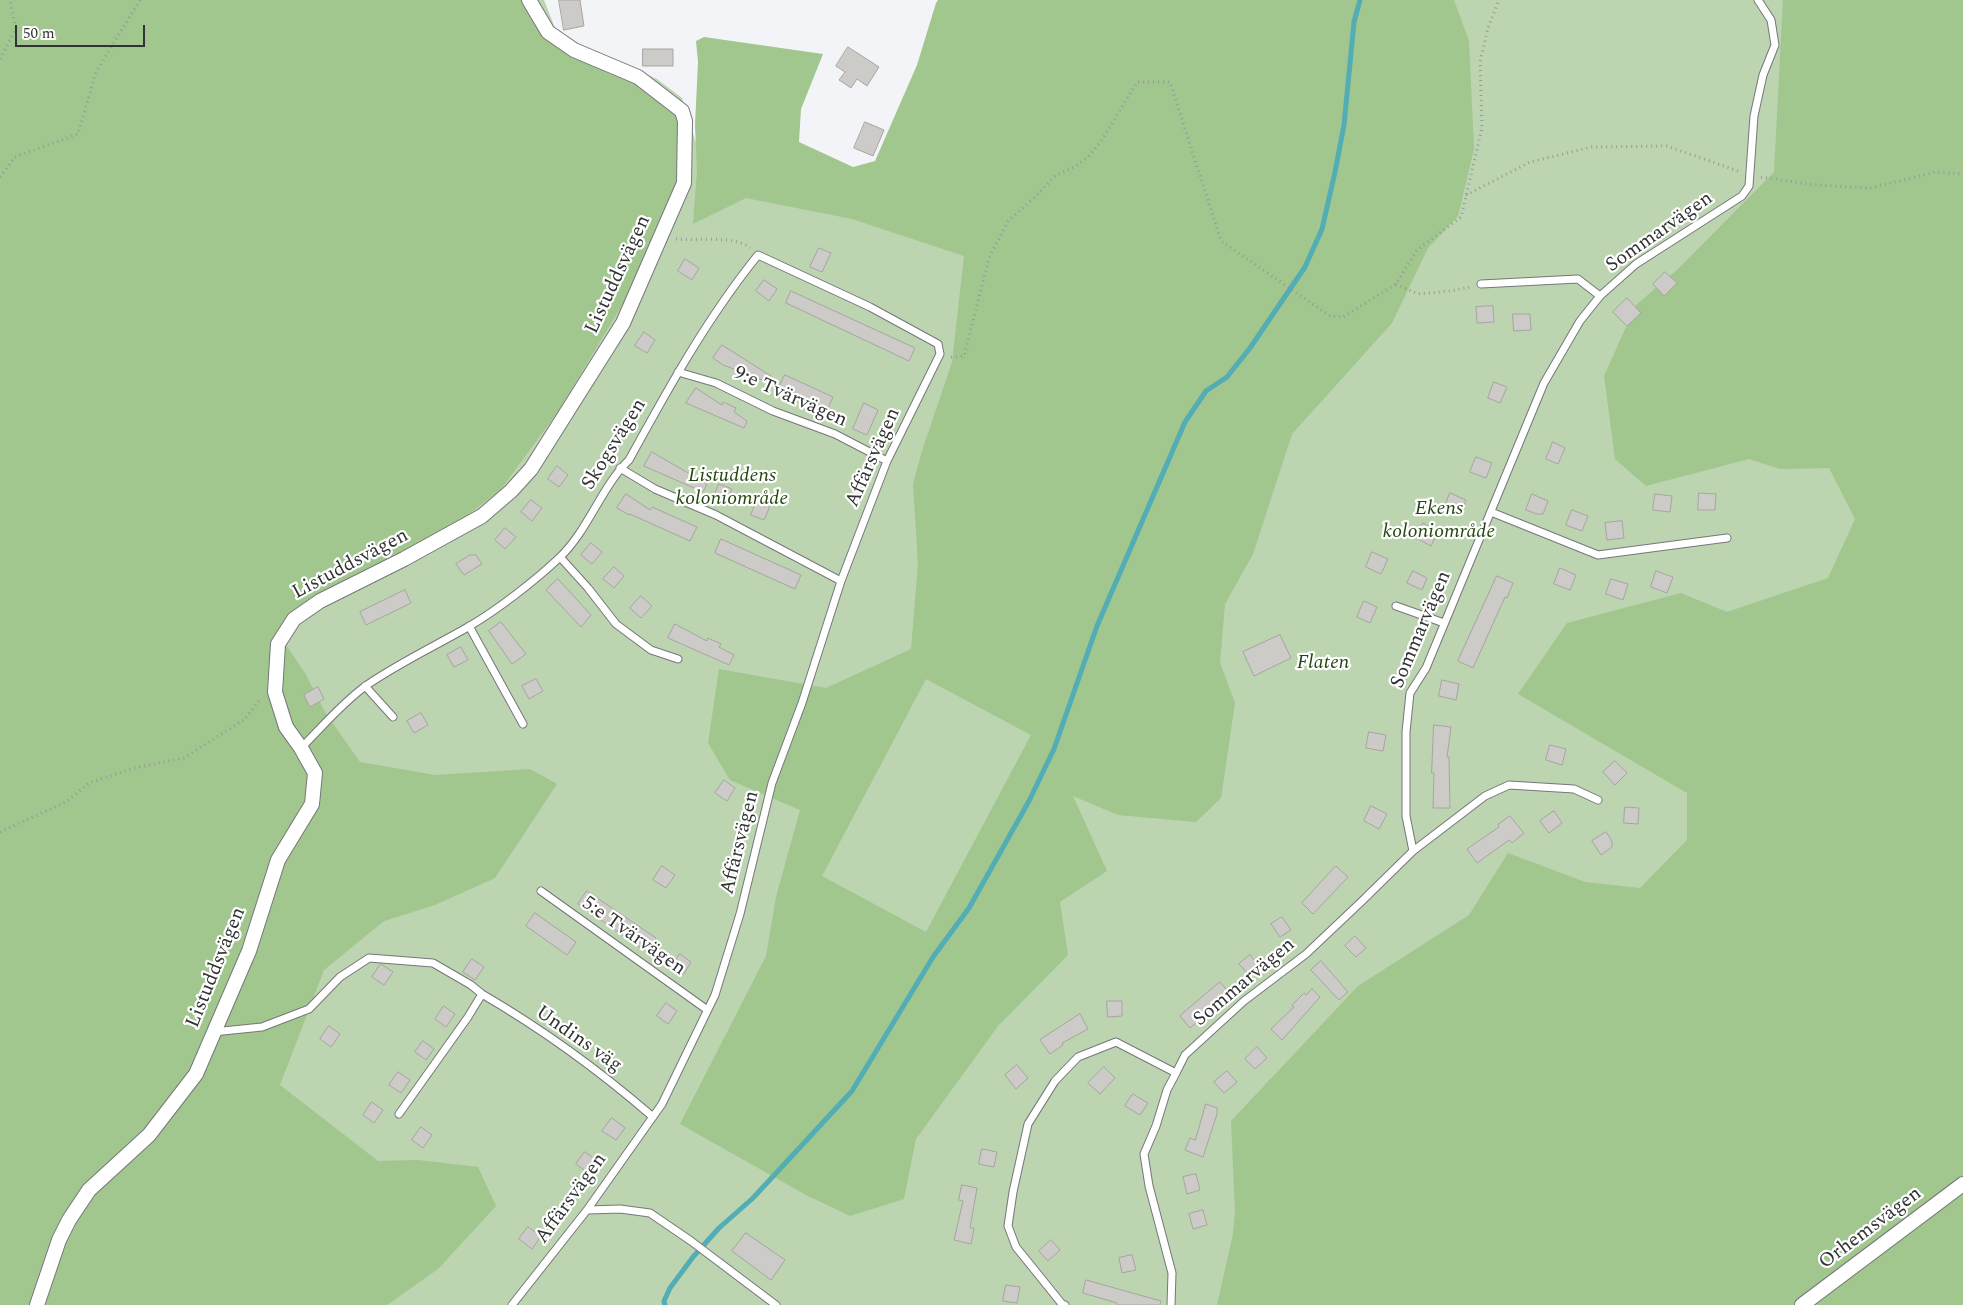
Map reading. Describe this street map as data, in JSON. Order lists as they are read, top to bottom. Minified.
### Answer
{"streets":{"street":["Listuddsvägen","Orhemsvägen"],"lane":["Sommarvägen","9:e Tvärvägen","Skogsvägen","Affärsvägen","5:e Tvärvägen","Undins väg"]},"crossings":[["Listuddsvägen","Skogsvägen"],["Listuddsvägen","Undins väg"],["9:e Tvärvägen","Skogsvägen"],["9:e Tvärvägen","Affärsvägen"],["Affärsvägen","5:e Tvärvägen"],["Affärsvägen","Undins väg"]],"parks":["Listuddens koloniområde","Ekens koloniområde","Flaten"],"scale_bar":"50 m"}
